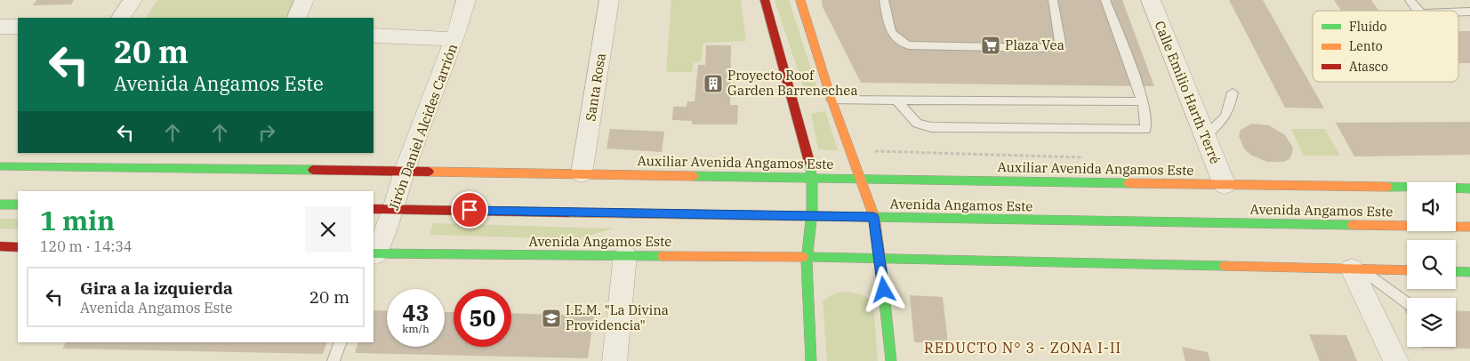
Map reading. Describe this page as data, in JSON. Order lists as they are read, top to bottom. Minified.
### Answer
{"streets":{"main road":["Auxiliar Avenida Angamos Este","Avenida Angamos Este"],"street":["Santa Rosa","Calle Emilio Harth Terré","Jirón Daniel Alcides Carrión"]},"crossings":[["Santa Rosa","Auxiliar Avenida Angamos Este"],["Calle Emilio Harth Terré","Auxiliar Avenida Angamos Este"],["Jirón Daniel Alcides Carrión","Auxiliar Avenida Angamos Este"],["Jirón Daniel Alcides Carrión","Avenida Angamos Este"]],"districts":["REDUCTO N° 3 - ZONA I-II"],"places":{"supermarket":["Plaza Vea"],"building":["Proyecto Roof Garden Barrenechea"],"school or university":["I.E.M. \"La Divina Providencia\""]},"legend":["Fluido","Lento","Atasco"],"page":{"turn":["20 m","Avenida Angamos Este"],"heading":["1 min","120 m · 14:34"],"list":[{"name":"Gira a la izquierda","note":"Avenida Angamos Este","value":"20 m"}],"speed":"43 km/h","limit":"50"}}
